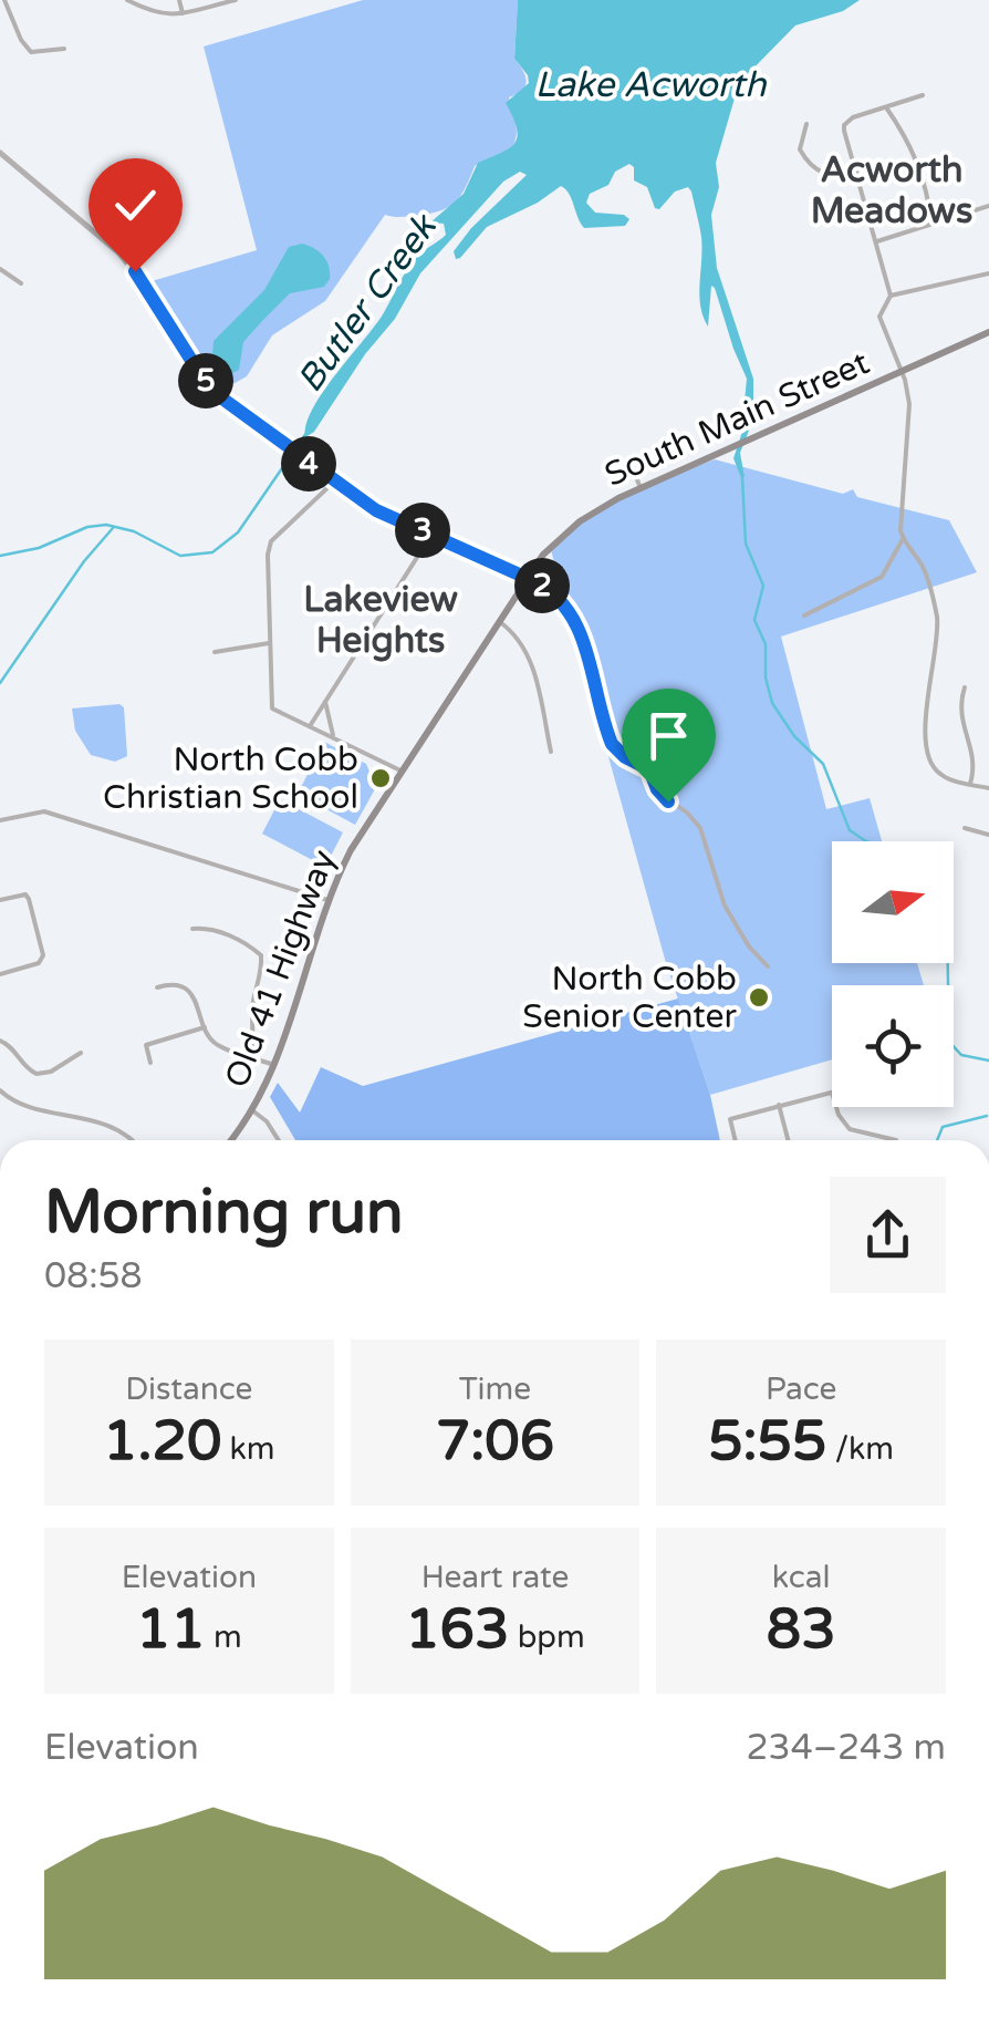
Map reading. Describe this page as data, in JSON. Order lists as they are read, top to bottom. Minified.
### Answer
{"streets":{"main road":["South Main Street","Old 41 Highway"]},"crossings":[["South Main Street","Old 41 Highway"]],"districts":["Acworth Meadows","Lakeview Heights"],"water":["Lake Acworth","Butler Creek"],"places":["North Cobb Christian School","North Cobb Senior Center"],"north":"right","page":{"pins":["5","4","3","2"],"heading":["Morning run","08:58"],"stats":[["Distance","1.20 km"],["Time","7:06"],["Pace","5:55 /km"],["Elevation","11 m"],["Heart rate","163 bpm"],["kcal","83"]],"chart":["Elevation","234–243 m"]}}
